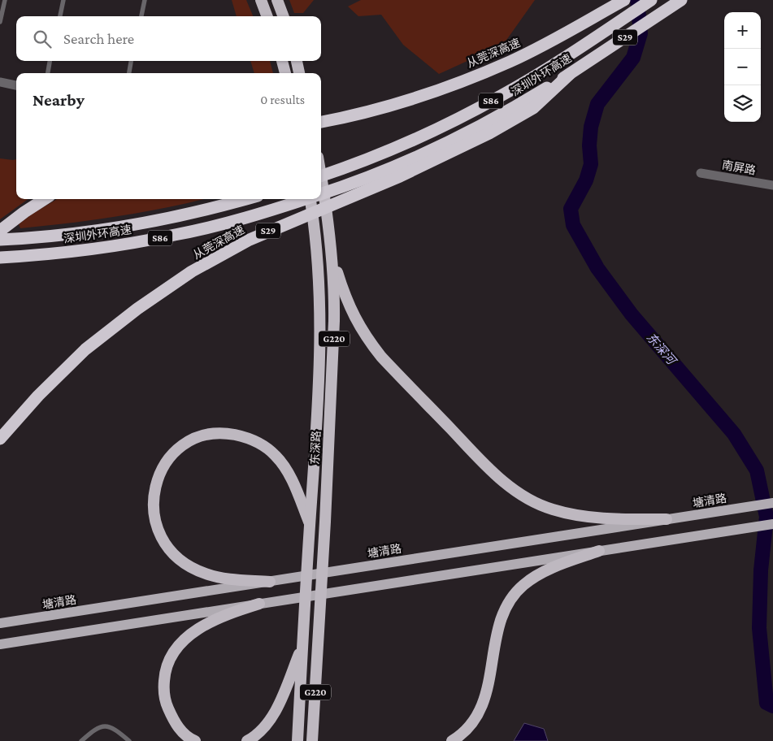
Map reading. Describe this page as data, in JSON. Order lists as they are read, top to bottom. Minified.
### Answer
{"streets":{"highway":["S29","从莞深高速","深圳外环高速","S86","G220","东深路"],"main road":["塘清路"],"street":["南屏路"]},"crossings":[["从莞深高速","深圳外环高速"]],"water":["东深河"],"page":{"map_buttons":["+","−"],"search":"Search here","heading":["Nearby","0 results"]}}
